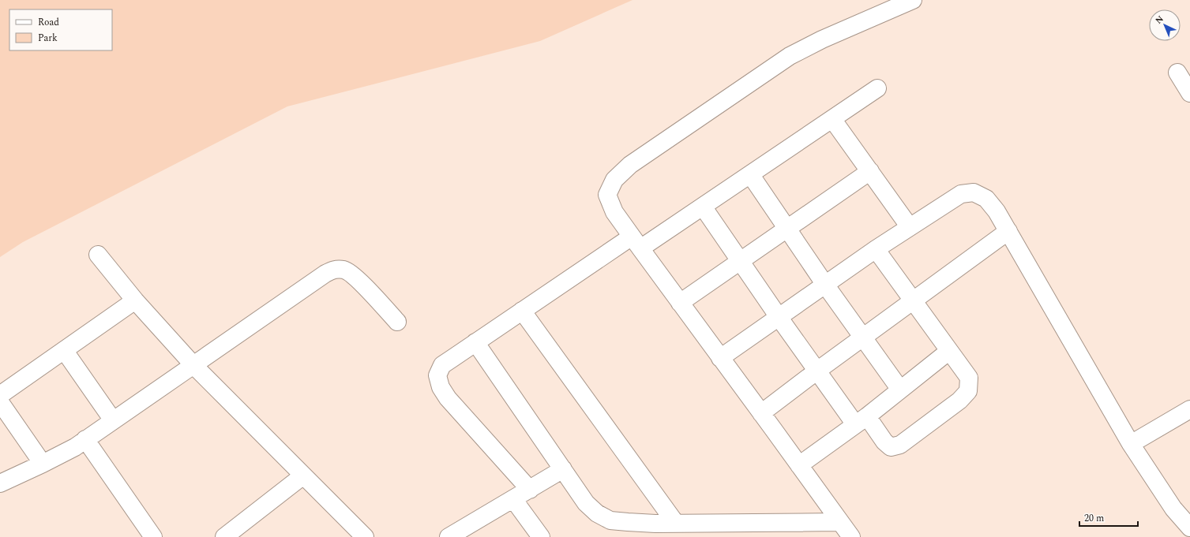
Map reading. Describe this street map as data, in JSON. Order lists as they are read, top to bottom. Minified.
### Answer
{"legend":["Road","Park"],"scale_bar":"20 m","north":"top left"}
